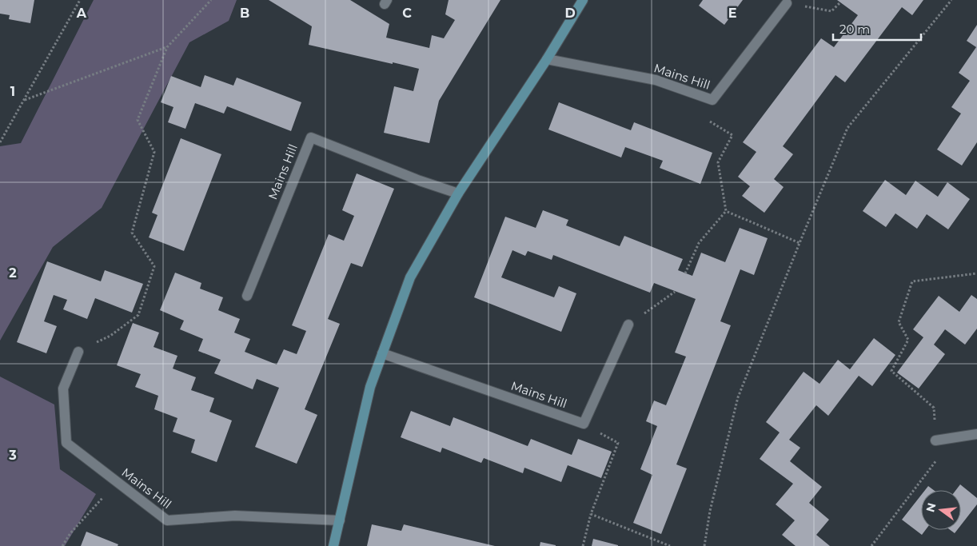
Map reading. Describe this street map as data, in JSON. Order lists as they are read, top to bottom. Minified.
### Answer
{"streets":{"street":["Mains Hill"]},"scale_bar":"20 m","north":"left","grid":{"columns":["A","B","C","D","E"],"rows":["1","2","3"]}}
